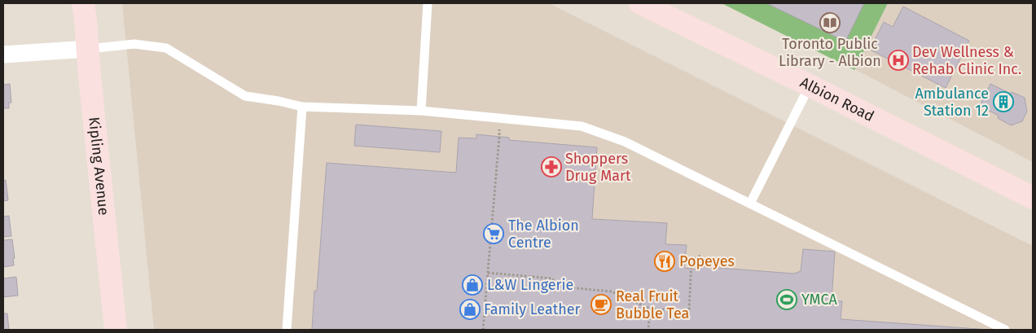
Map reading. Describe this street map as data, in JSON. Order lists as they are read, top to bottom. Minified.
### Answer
{"streets":{"main road":["Albion Road","Kipling Avenue"]},"places":{"library":["Toronto Public Library - Albion"],"hospital":["Dev Wellness & Rehab Clinic Inc."],"building":["Ambulance Station 12"],"pharmacy":["Shoppers Drug Mart"],"supermarket":["The Albion Centre"],"restaurant":["Popeyes"],"shop":["L&W Lingerie","Family Leather"],"sports":["YMCA"],"cafe":["Real Fruit Bubble Tea"]}}
